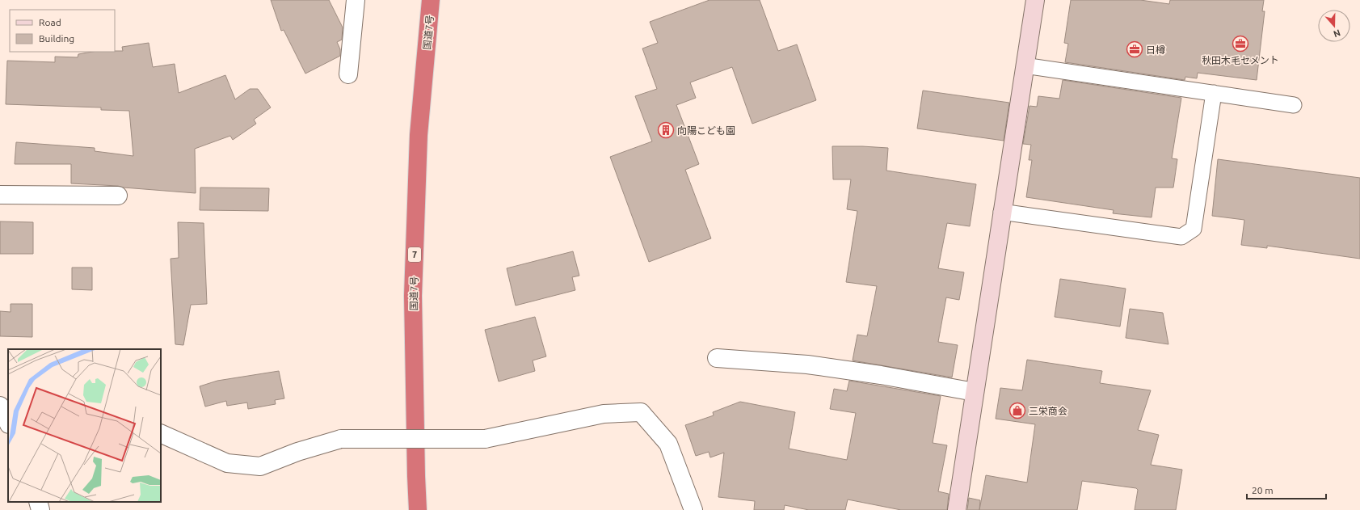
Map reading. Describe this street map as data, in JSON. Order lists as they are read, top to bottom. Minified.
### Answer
{"streets":{"highway":["国道7号","7"]},"places":{"office":["秋田木毛セメント","日樽"],"building":["向陽こども園"],"shop":["三栄商会"]},"legend":["Road","Building"],"scale_bar":"20 m","north":"bottom"}
